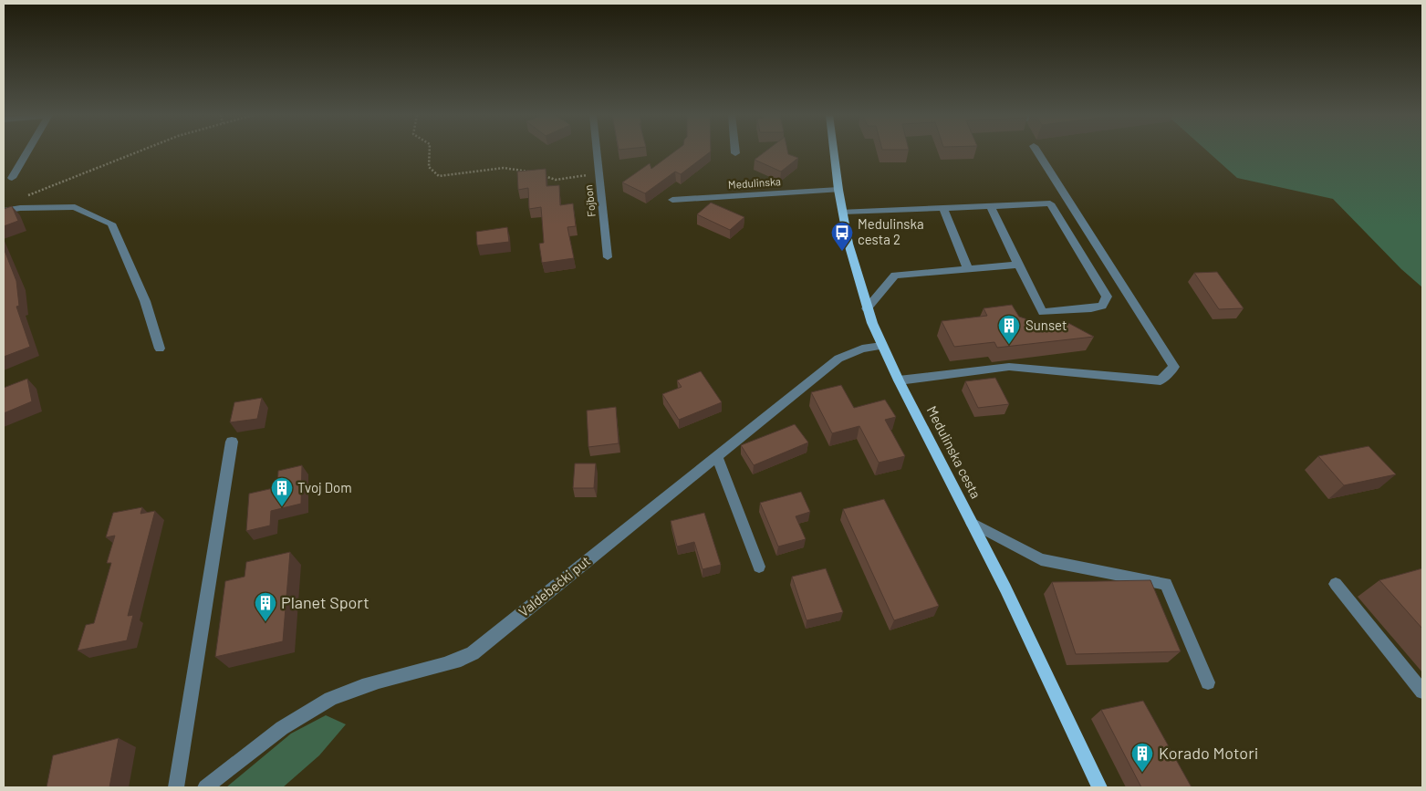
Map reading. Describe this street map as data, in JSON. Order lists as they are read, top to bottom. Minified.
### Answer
{"streets":{"main road":["Medulinska cesta"],"street":["Medulinska","Fojbon","Valdebečki put"]},"crossings":[["Medulinska","Medulinska cesta"],["Medulinska cesta","Valdebečki put"]],"places":{"bus stop":["Medulinska cesta 2"],"building":["Sunset","Tvoj Dom","Planet Sport","Korado Motori"]}}
